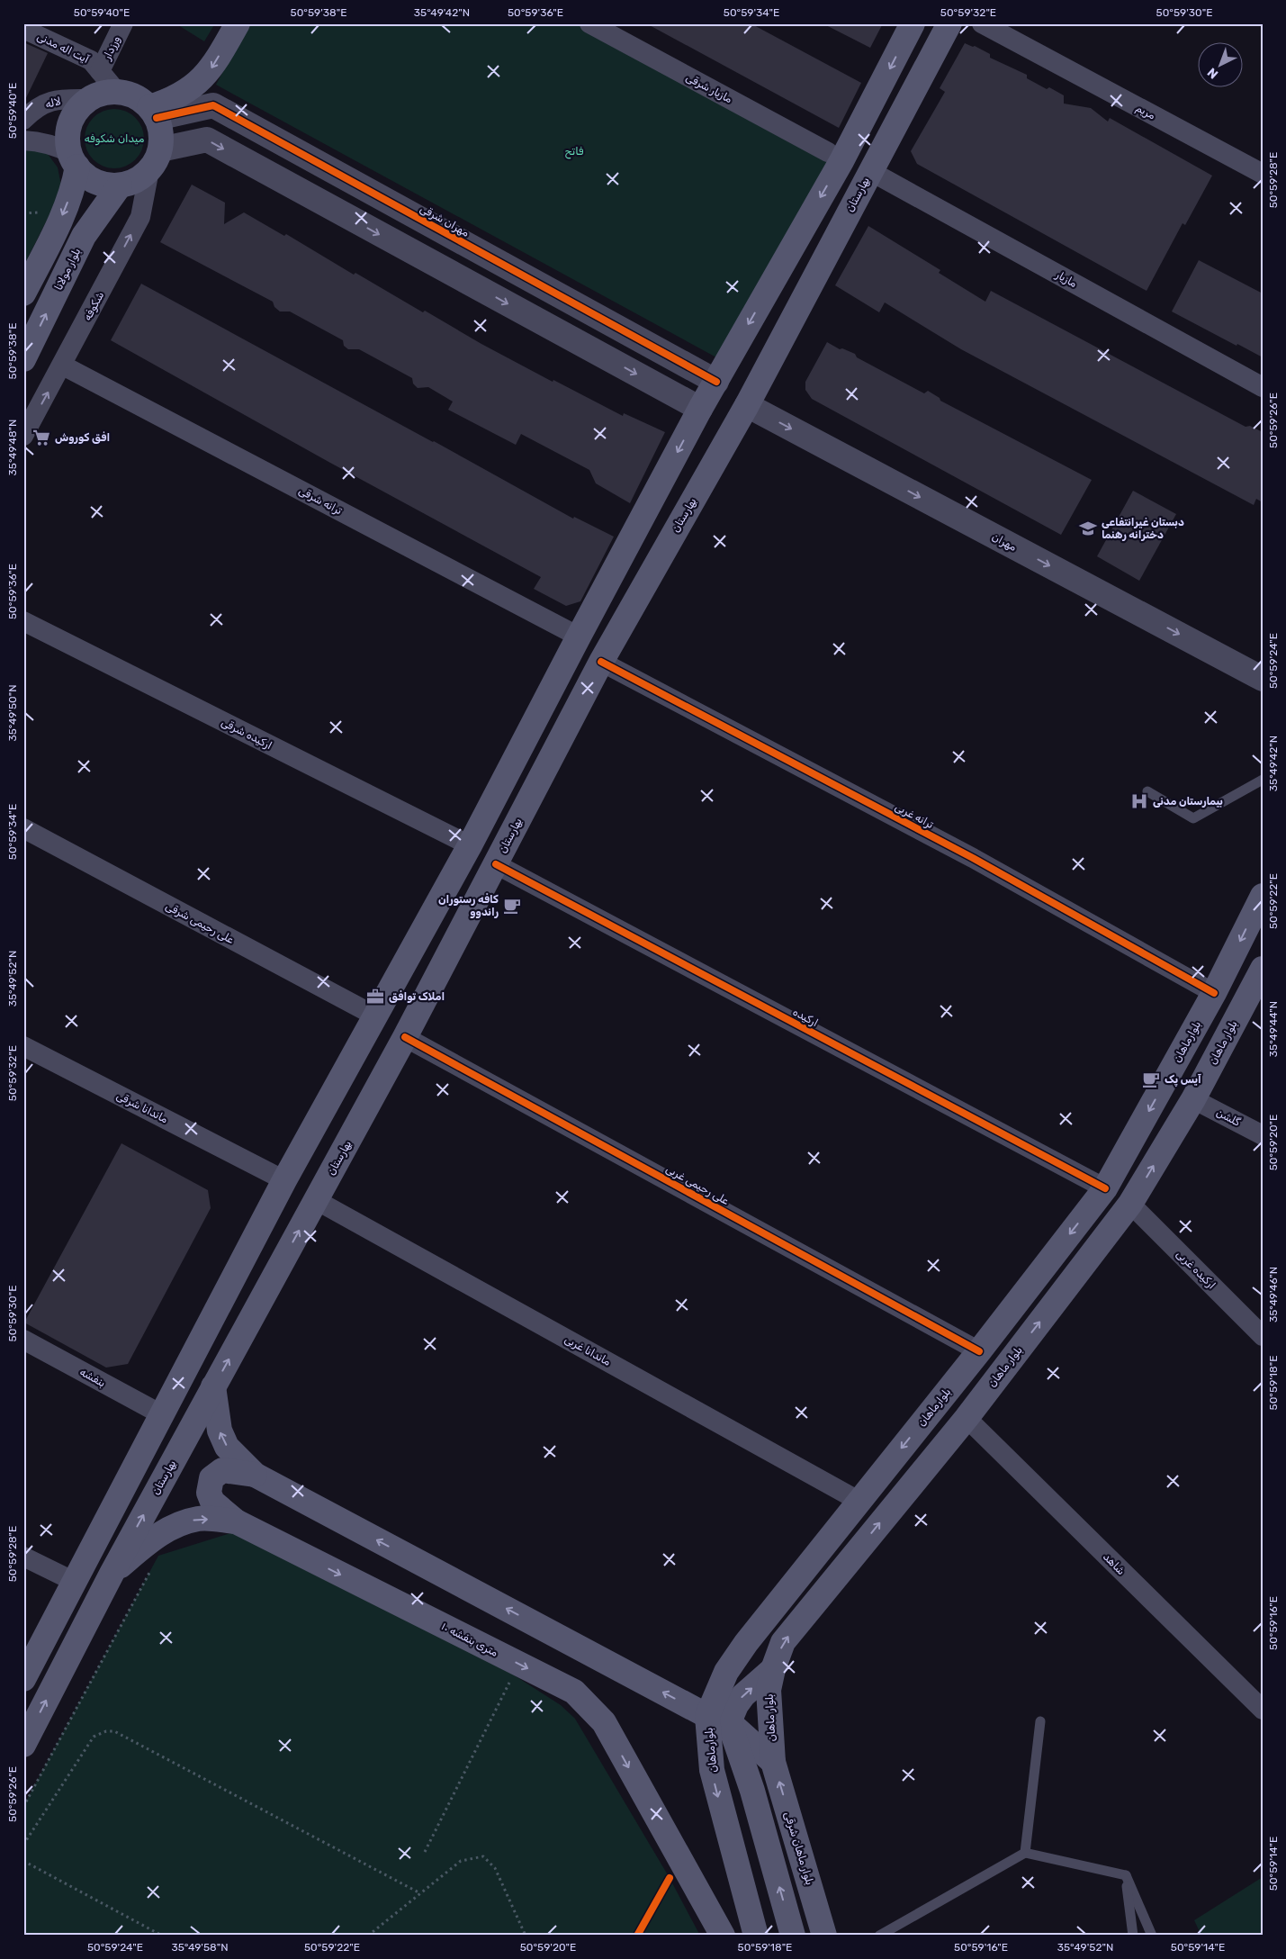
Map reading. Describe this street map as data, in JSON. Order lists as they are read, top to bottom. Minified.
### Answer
{"streets":{"main road":["بهارستان","بلوار مولانا","بلوارماهان","بلوار ماهان","۱۰ متری بنفشه","بلوار ماهان شرقی"],"street":["آیت اله مدنی","ورزدار","مازیار شرقی","لاله","مریم","مهران شرقی","مازیار","شکوفه","ترانه شرقی","مهران","ارکیده شرقی","ترانه غربی","علی رحیمی شرقی","ارکیده","ماندانا شرقی","گلشن","علی رحیمی غربی","ارکیده غربی","ماندانا غربی","بنفشه","شاهد"]},"crossings":[["آیت اله مدنی","ورزدار"],["آیت اله مدنی","لاله"],["آیت اله مدنی","مهران شرقی"],["آیت اله مدنی","بلوار مولانا"],["آیت اله مدنی","شکوفه"],["لاله","مهران شرقی"],["لاله","بلوار مولانا"],["لاله","شکوفه"],["بهارستان","مازیار"],["بهارستان","مهران"],["بهارستان","ترانه غربی"],["بهارستان","ارکیده"],["بهارستان","علی رحیمی غربی"],["بهارستان","ماندانا غربی"],["بهارستان","۱۰ متری بنفشه"],["مهران شرقی","بلوار مولانا"],["مهران شرقی","شکوفه"],["بلوار مولانا","شکوفه"],["شکوفه","ترانه شرقی"],["ترانه غربی","بلوارماهان"],["ارکیده","بلوارماهان"],["بلوارماهان","علی رحیمی غربی"],["بلوارماهان","ماندانا غربی"],["بلوار ماهان","گلشن"],["بلوار ماهان","ارکیده غربی"],["بلوار ماهان","شاهد"],["بلوار ماهان","بلوار ماهان شرقی"]],"one_way":["شکوفه","مهران","بلوارماهان","بلوار ماهان"],"parks":["میدان شکوفه","فاتح"],"places":{"supermarket":["افق کوروش"],"school or university":["دبستان غیرانتفاعی دخترانه رهنما"],"hospital":["بیمارستان مدنی"],"cafe":["کافه رستوران راندوو","آیس پک"],"office":["املاک توافق"]},"north":"bottom left","coordinates":["50°59'40\"E","50°59'38\"E","35°49'42\"N","50°59'36\"E","50°59'34\"E","50°59'32\"E","50°59'30\"E","50°59'28\"E","50°59'26\"E","35°49'48\"N","50°59'24\"E","35°49'50\"N","50°59'22\"E","35°49'52\"N","35°49'44\"N","50°59'20\"E","35°49'46\"N","50°59'18\"E","50°59'16\"E","50°59'14\"E","35°49'58\"N"]}
